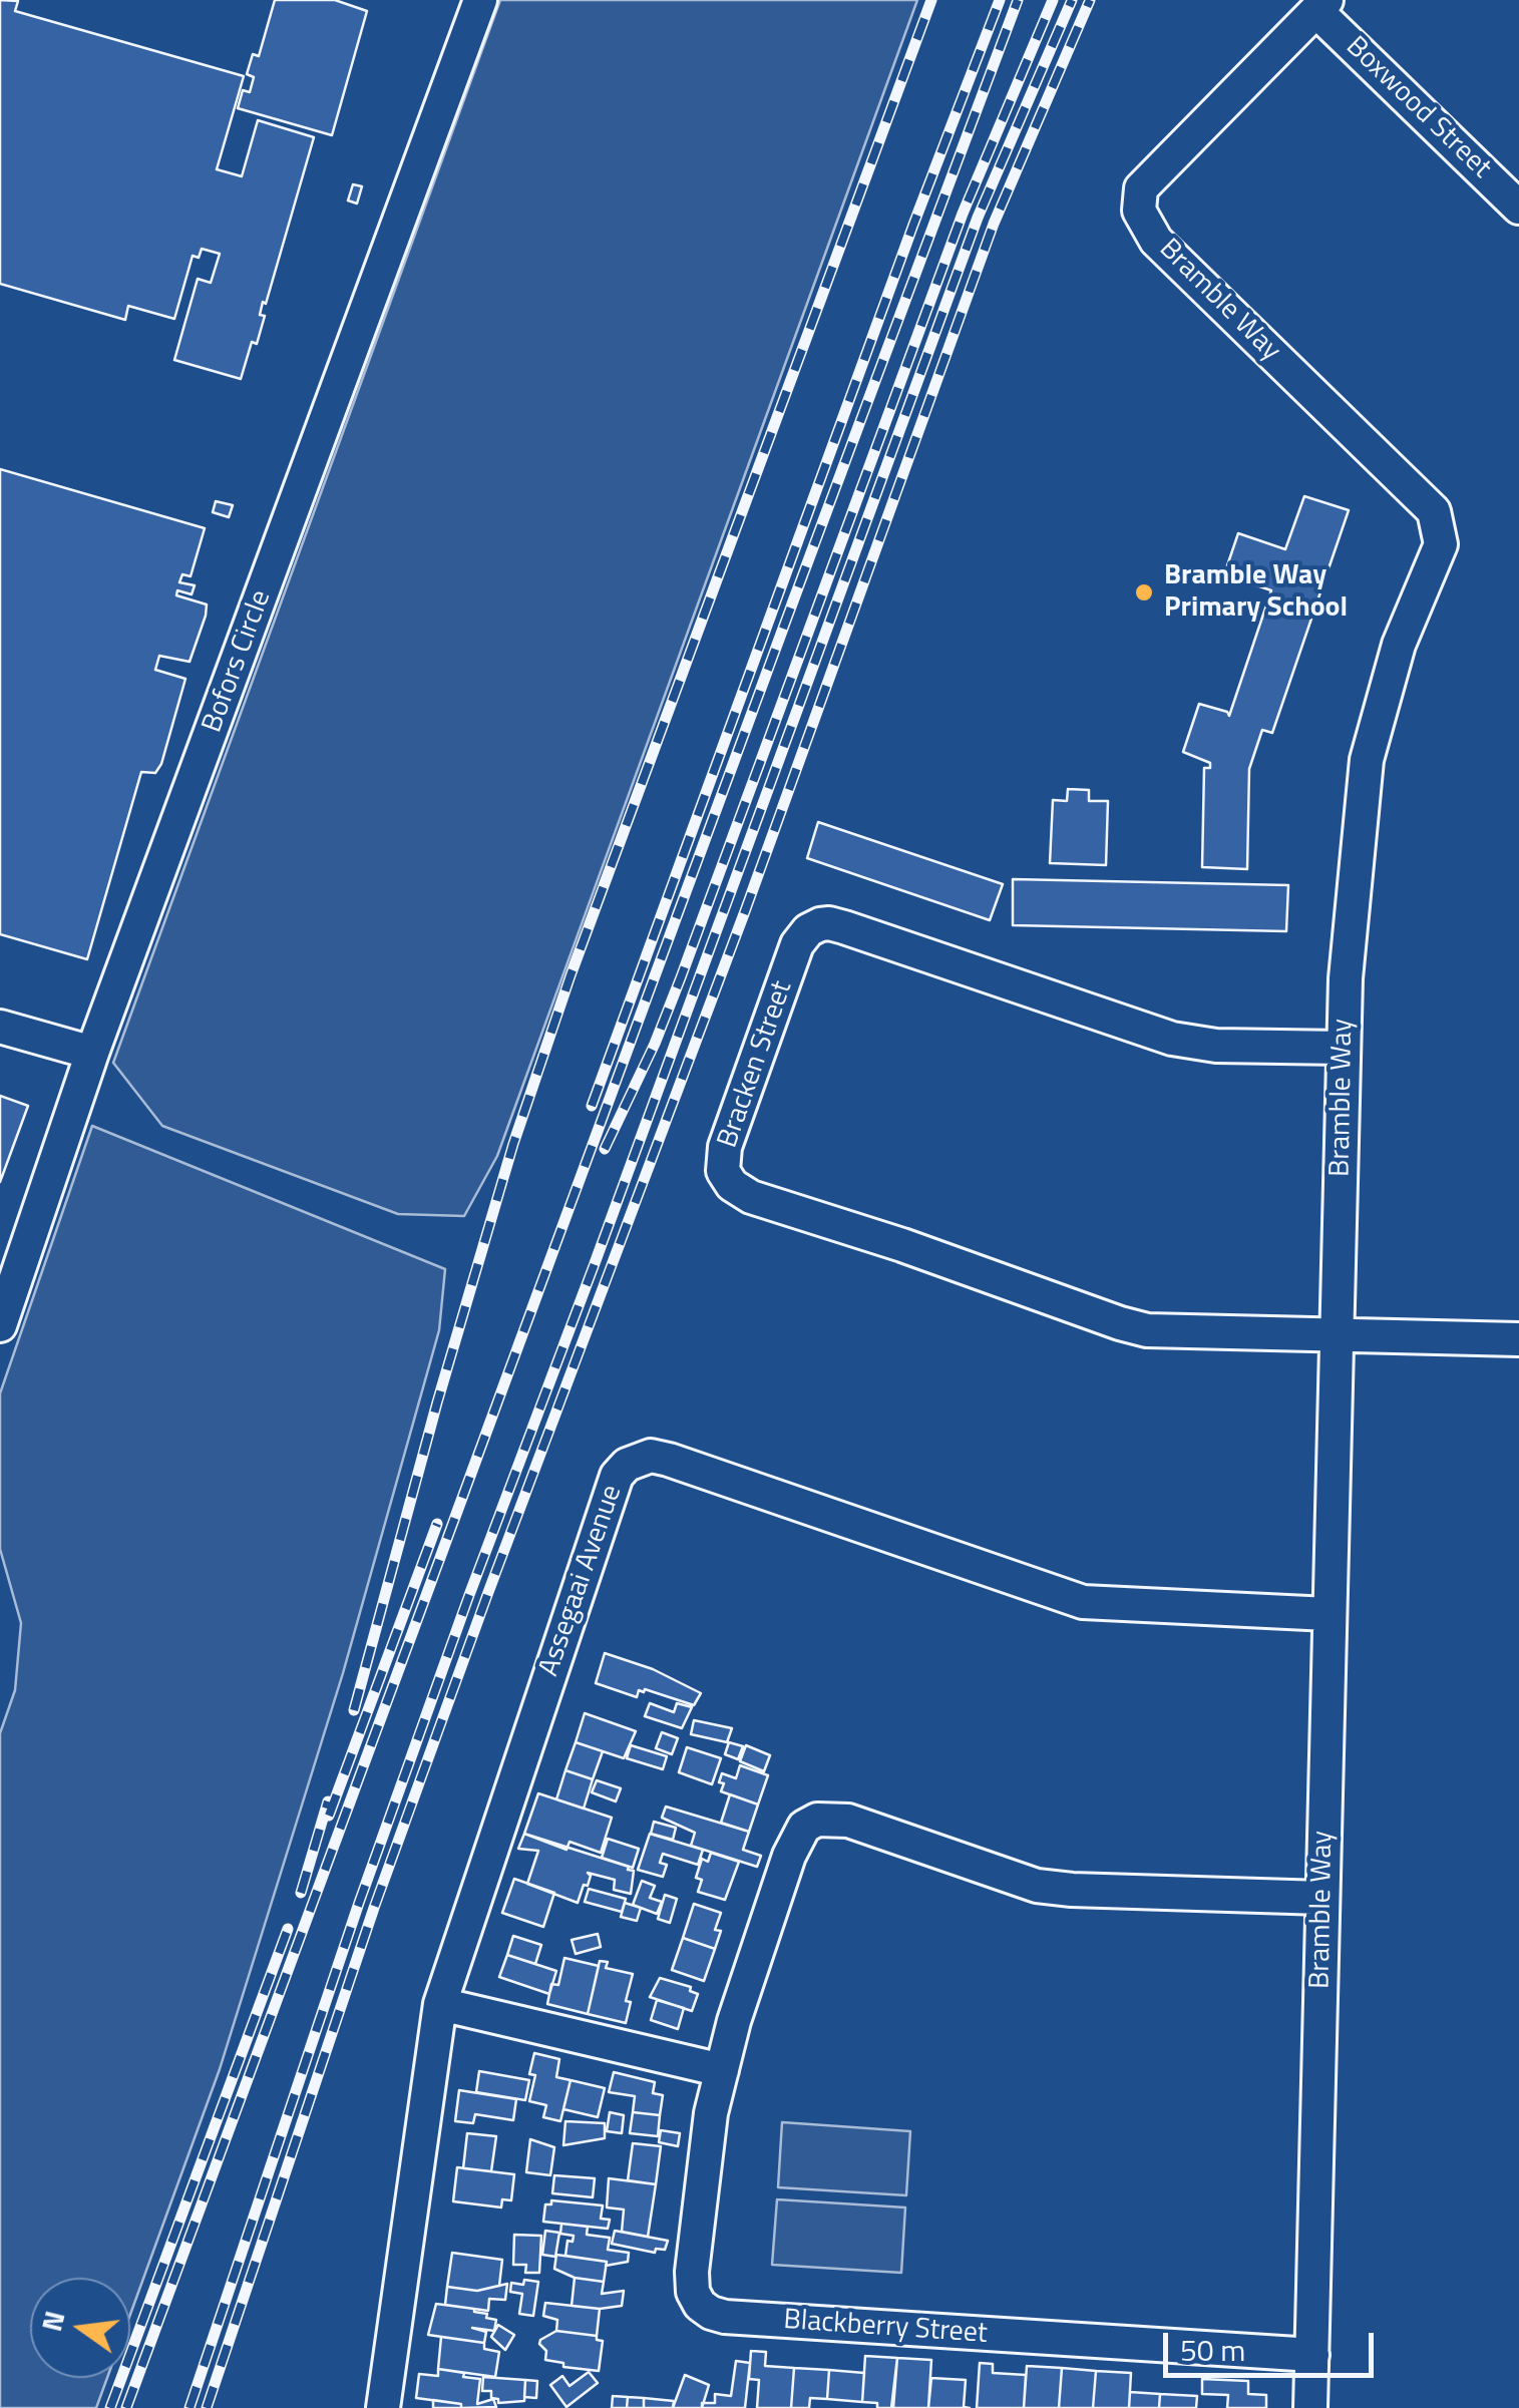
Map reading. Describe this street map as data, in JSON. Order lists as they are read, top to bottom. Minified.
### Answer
{"streets":{"street":["Boxwood Street","Bramble Way","Bofors Circle","Bracken Street","Assegaai Avenue","Blackberry Street"]},"crossings":[["Boxwood Street","Bramble Way"],["Bramble Way","Bracken Street"],["Bramble Way","Assegaai Avenue"],["Bramble Way","Blackberry Street"]],"places":["Bramble Way Primary School"],"scale_bar":"50 m","north":"left"}
